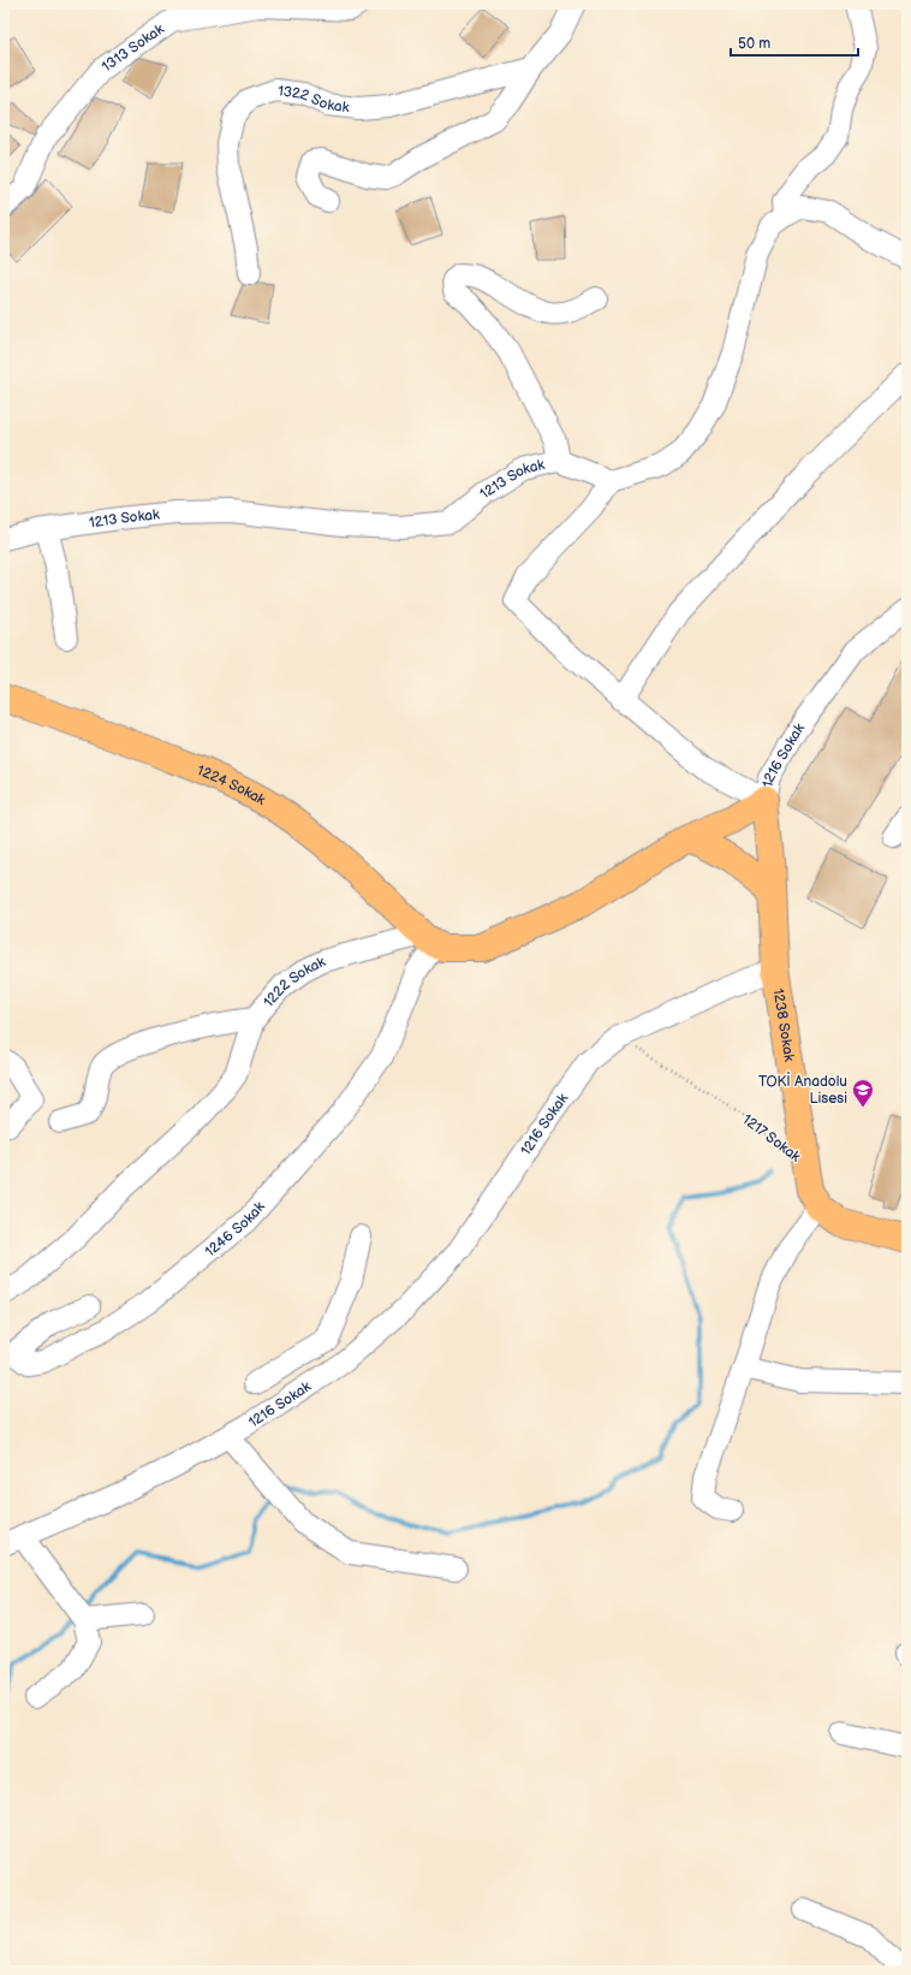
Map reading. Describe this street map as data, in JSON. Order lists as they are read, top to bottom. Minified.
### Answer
{"streets":{"main road":["1216 Sokak","1224 Sokak","1222 Sokak","1238 Sokak","1217 Sokak"],"street":["1313 Sokak","1322 Sokak","1213 Sokak","1246 Sokak"]},"crossings":[["1216 Sokak","1222 Sokak"],["1216 Sokak","1238 Sokak"],["1216 Sokak","1217 Sokak"],["1224 Sokak","1222 Sokak"],["1224 Sokak","1246 Sokak"],["1222 Sokak","1246 Sokak"],["1238 Sokak","1217 Sokak"]],"places":{"school or university":["TOKİ Anadolu Lisesi"]},"scale_bar":"50 m"}
